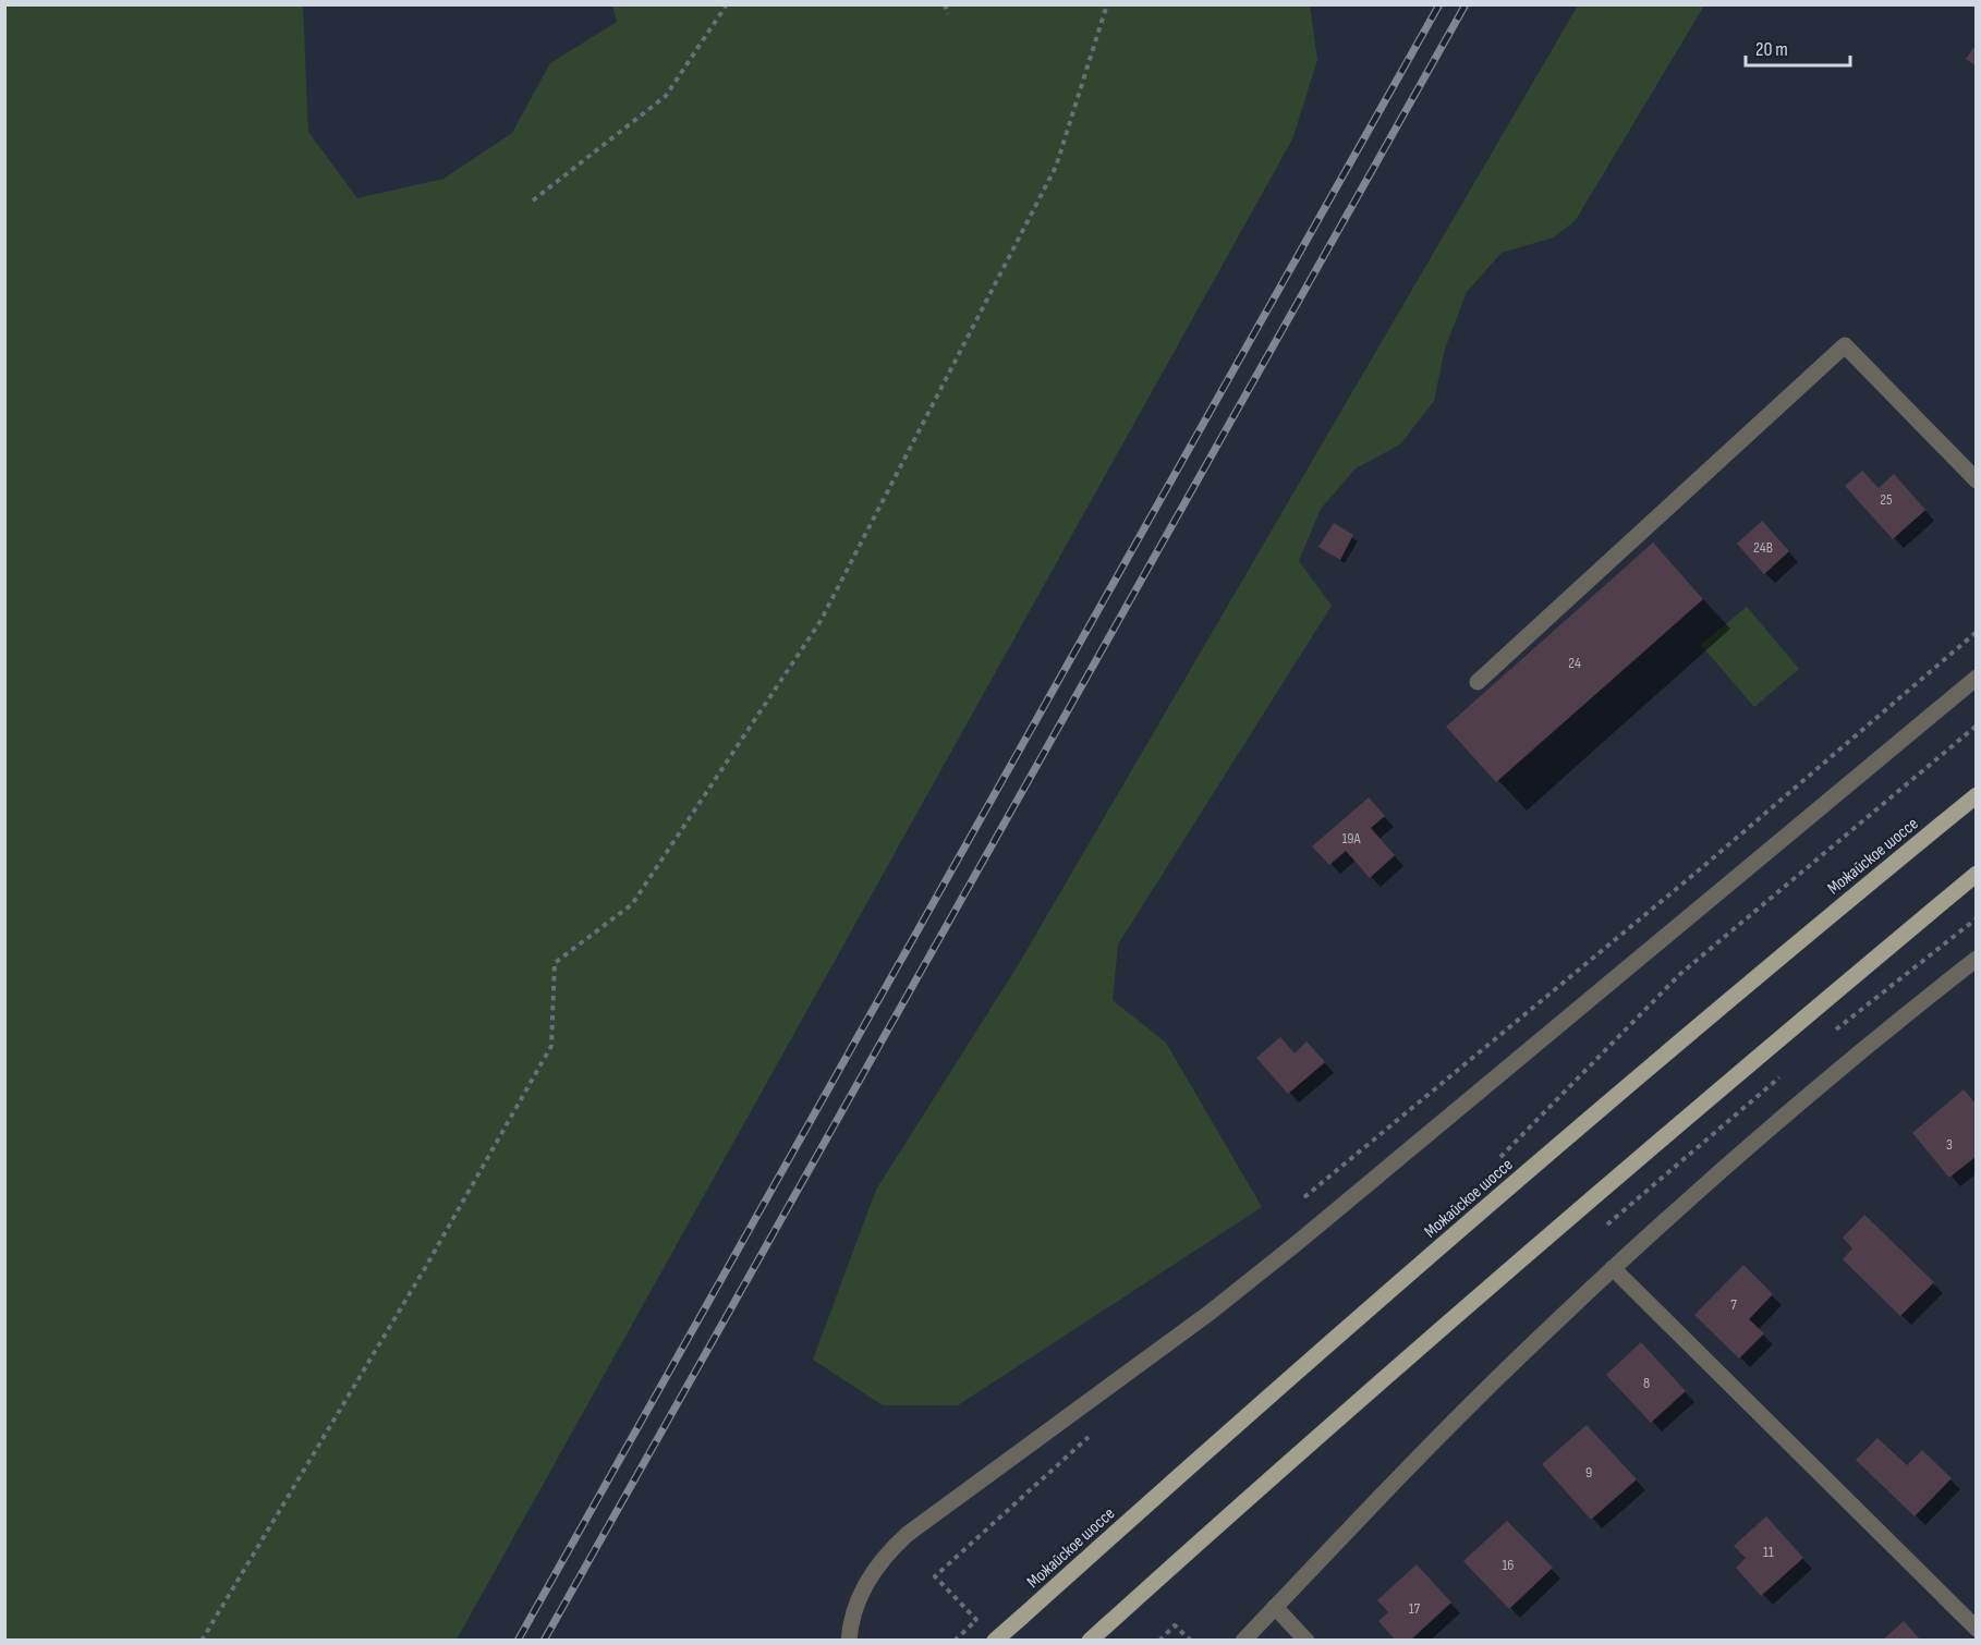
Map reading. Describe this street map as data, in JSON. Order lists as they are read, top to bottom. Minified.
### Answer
{"streets":{"main road":["Можайское шоссе"]},"house_numbers":["25","24В","24","19А","3","7","8","9","11","16","17"],"scale_bar":"20 m"}
